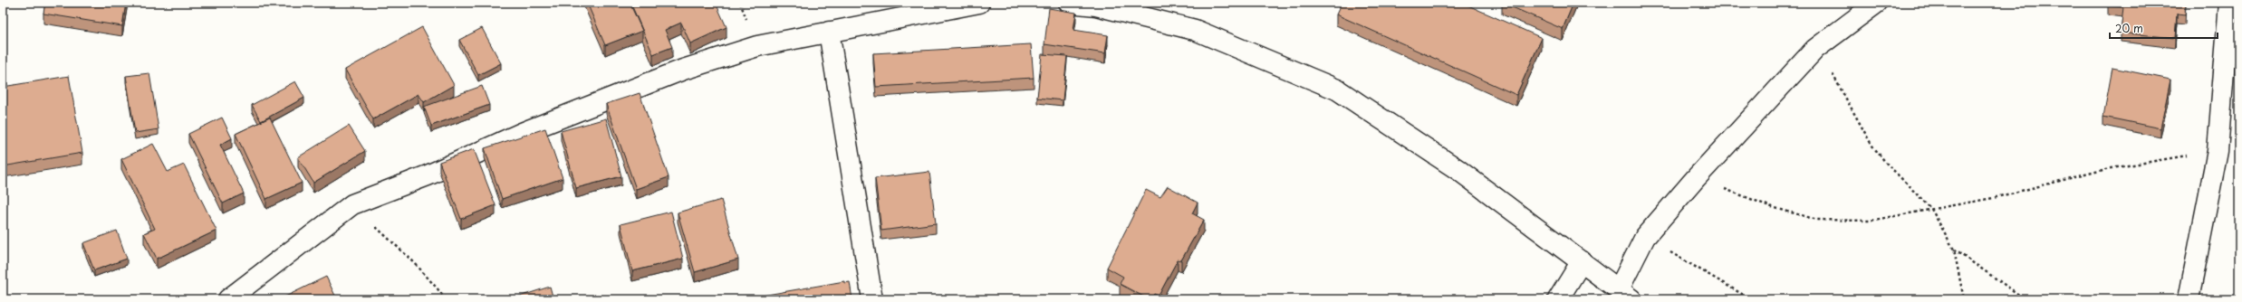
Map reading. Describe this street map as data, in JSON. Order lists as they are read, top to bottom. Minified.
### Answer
{"scale_bar":"20 m"}
